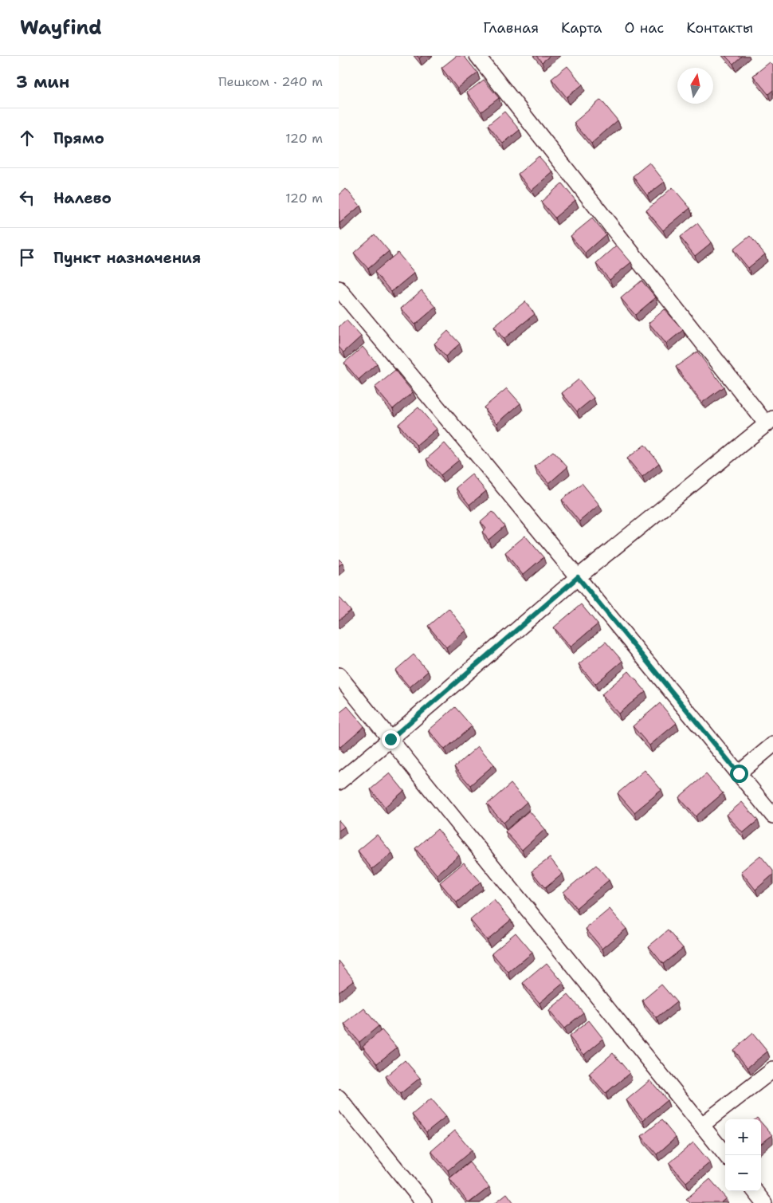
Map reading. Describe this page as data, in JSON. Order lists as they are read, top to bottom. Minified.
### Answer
{"north":"top","page":{"header":"Wayfind","nav":["Главная","Карта","О нас","Контакты"],"heading":["3 мин","Пешком · 240 m"],"list":[["Прямо","120 m"],["Налево","120 m"],"Пункт назначения"],"map_buttons":["+","−"]}}
